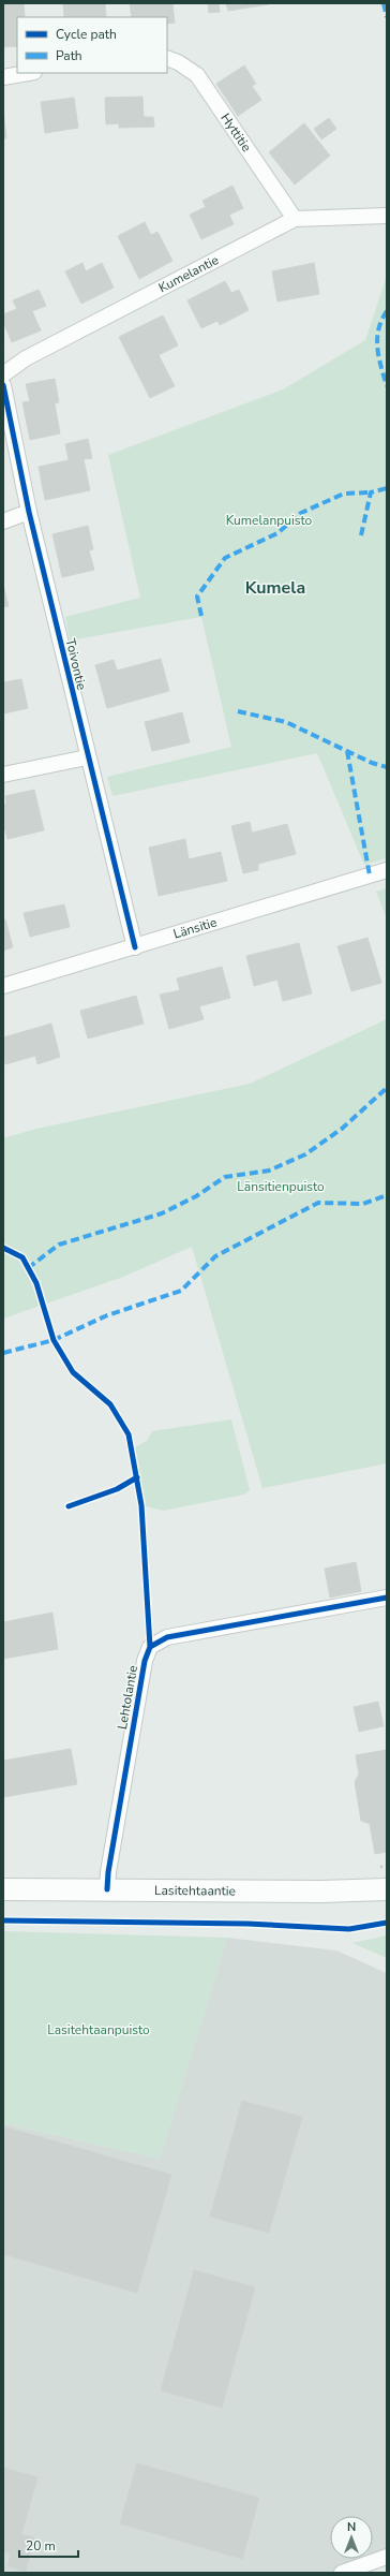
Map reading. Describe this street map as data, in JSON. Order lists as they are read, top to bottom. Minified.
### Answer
{"streets":{"street":["Hyttitie","Kumelantie","Toivontie","Länsitie","Lehtolantie","Lasitehtaantie"]},"crossings":[["Hyttitie","Kumelantie"],["Toivontie","Länsitie"],["Lehtolantie","Lasitehtaantie"]],"districts":["Kumela"],"parks":["Kumelanpuisto","Länsitienpuisto","Lasitehtaanpuisto"],"legend":["Cycle path","Path"],"scale_bar":"20 m","north":"top"}
